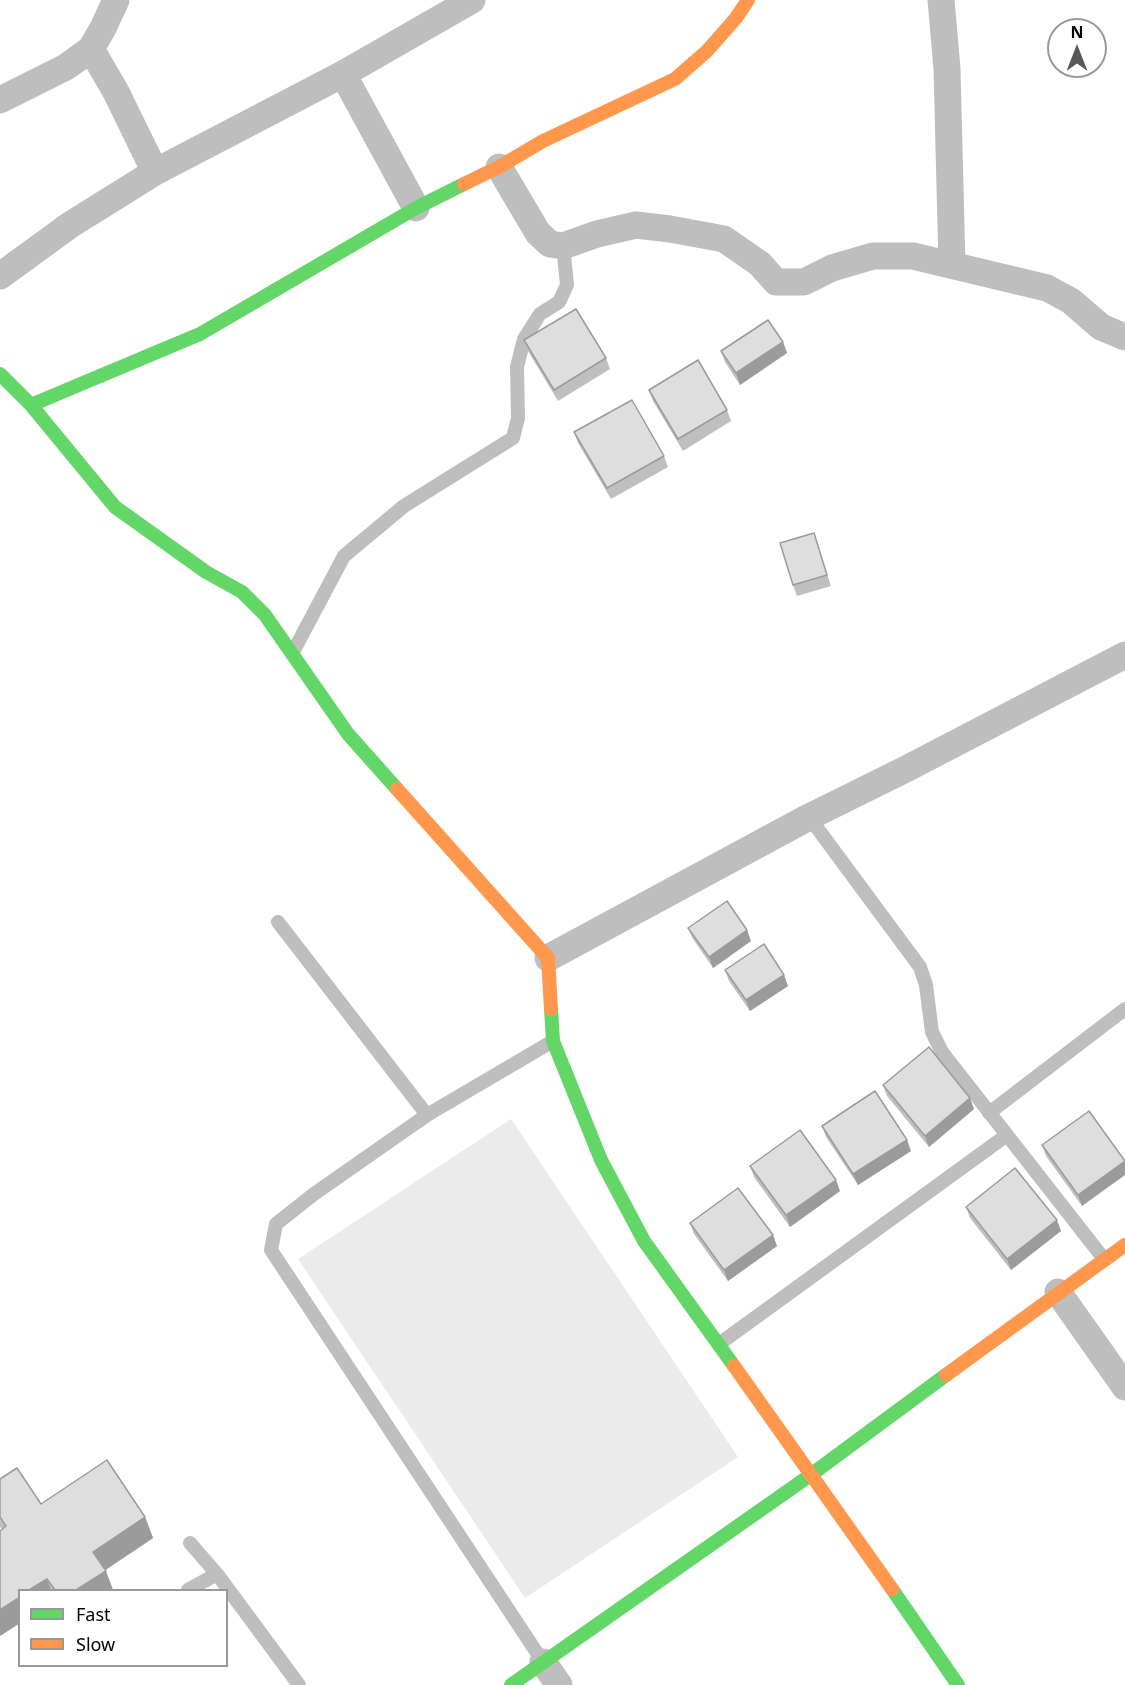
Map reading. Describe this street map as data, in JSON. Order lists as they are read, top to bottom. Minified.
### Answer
{"legend":["Fast","Slow"],"north":"top"}
